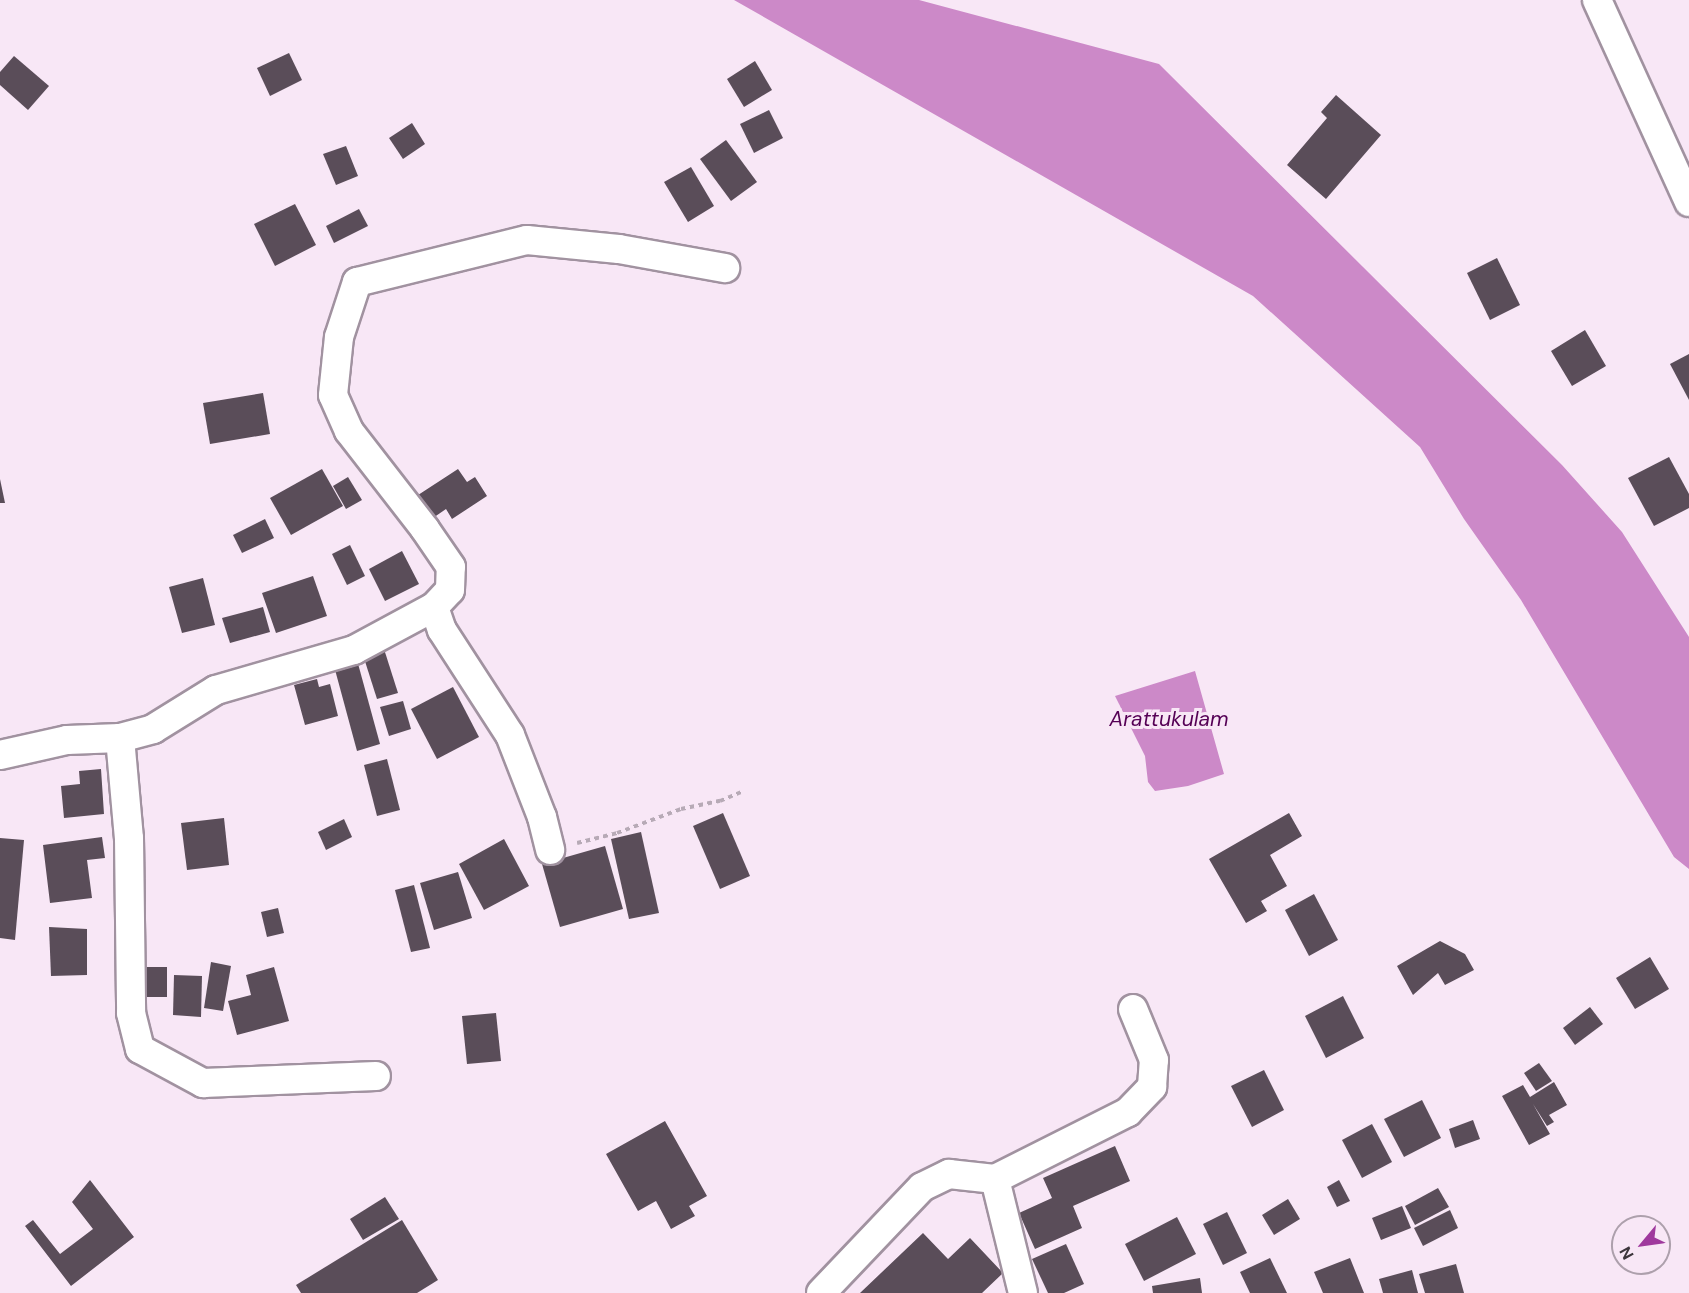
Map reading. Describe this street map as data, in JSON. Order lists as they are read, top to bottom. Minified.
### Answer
{"water":["Arattukulam"],"north":"bottom left"}
